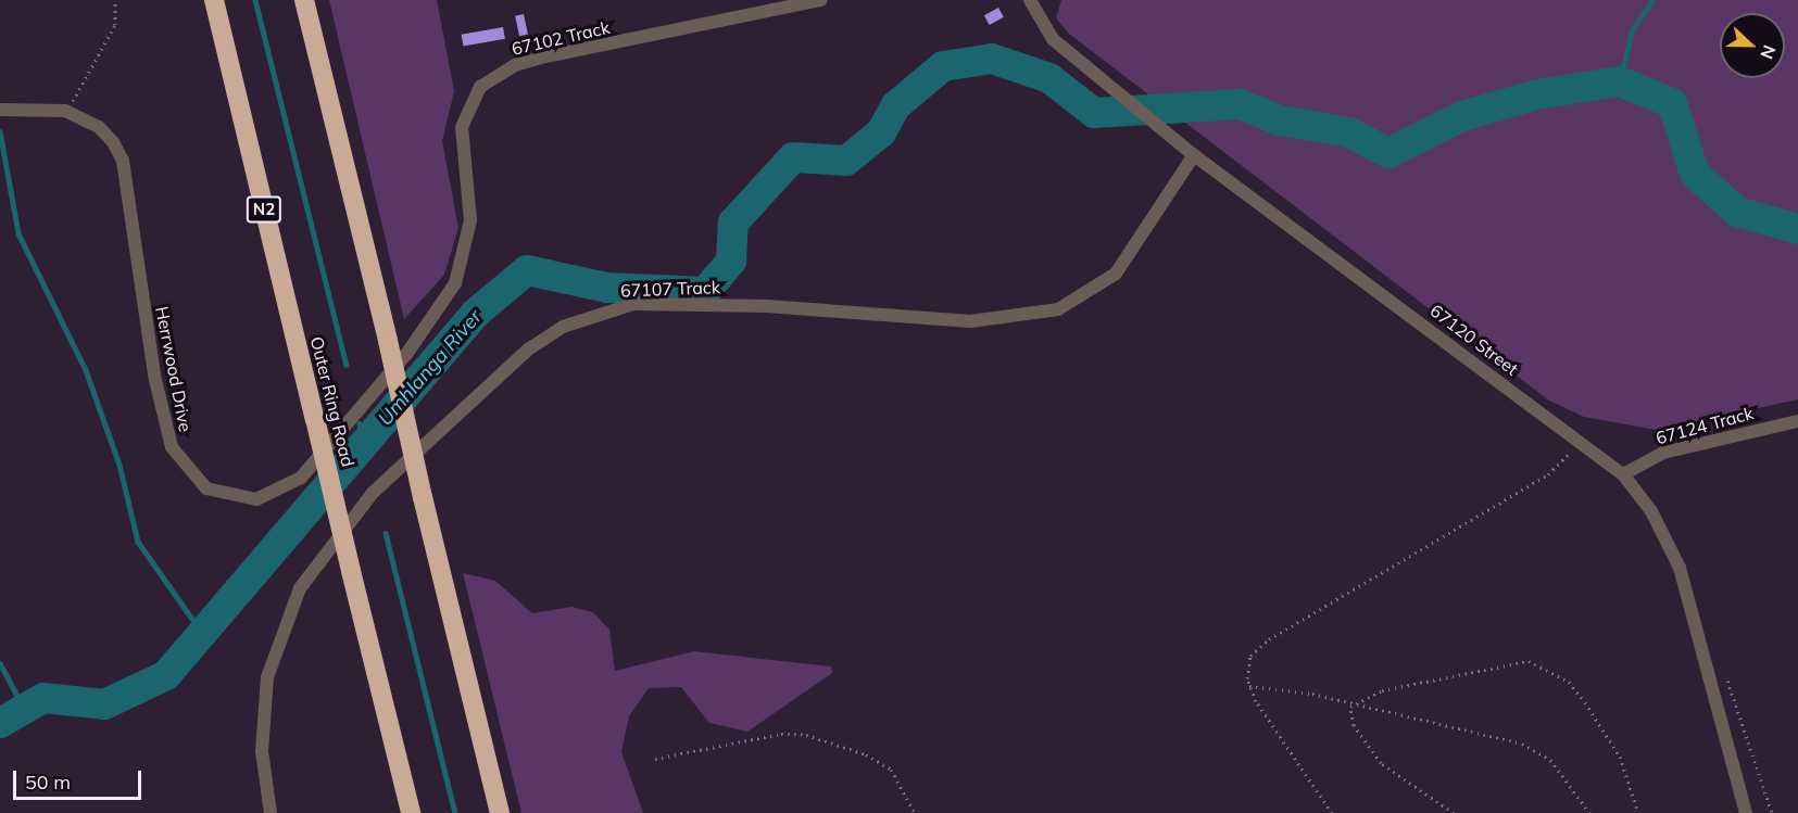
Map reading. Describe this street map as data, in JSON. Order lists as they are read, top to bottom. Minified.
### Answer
{"streets":{"highway":["N2","Outer Ring Road"],"street":["67102 Track","67107 Track","67120 Street","Herrwood Drive","67124 Track"]},"crossings":[["67102 Track","Herrwood Drive"],["67107 Track","67120 Street"],["67120 Street","67124 Track"]],"water":["Umhlanga River"],"scale_bar":"50 m","north":"right"}
